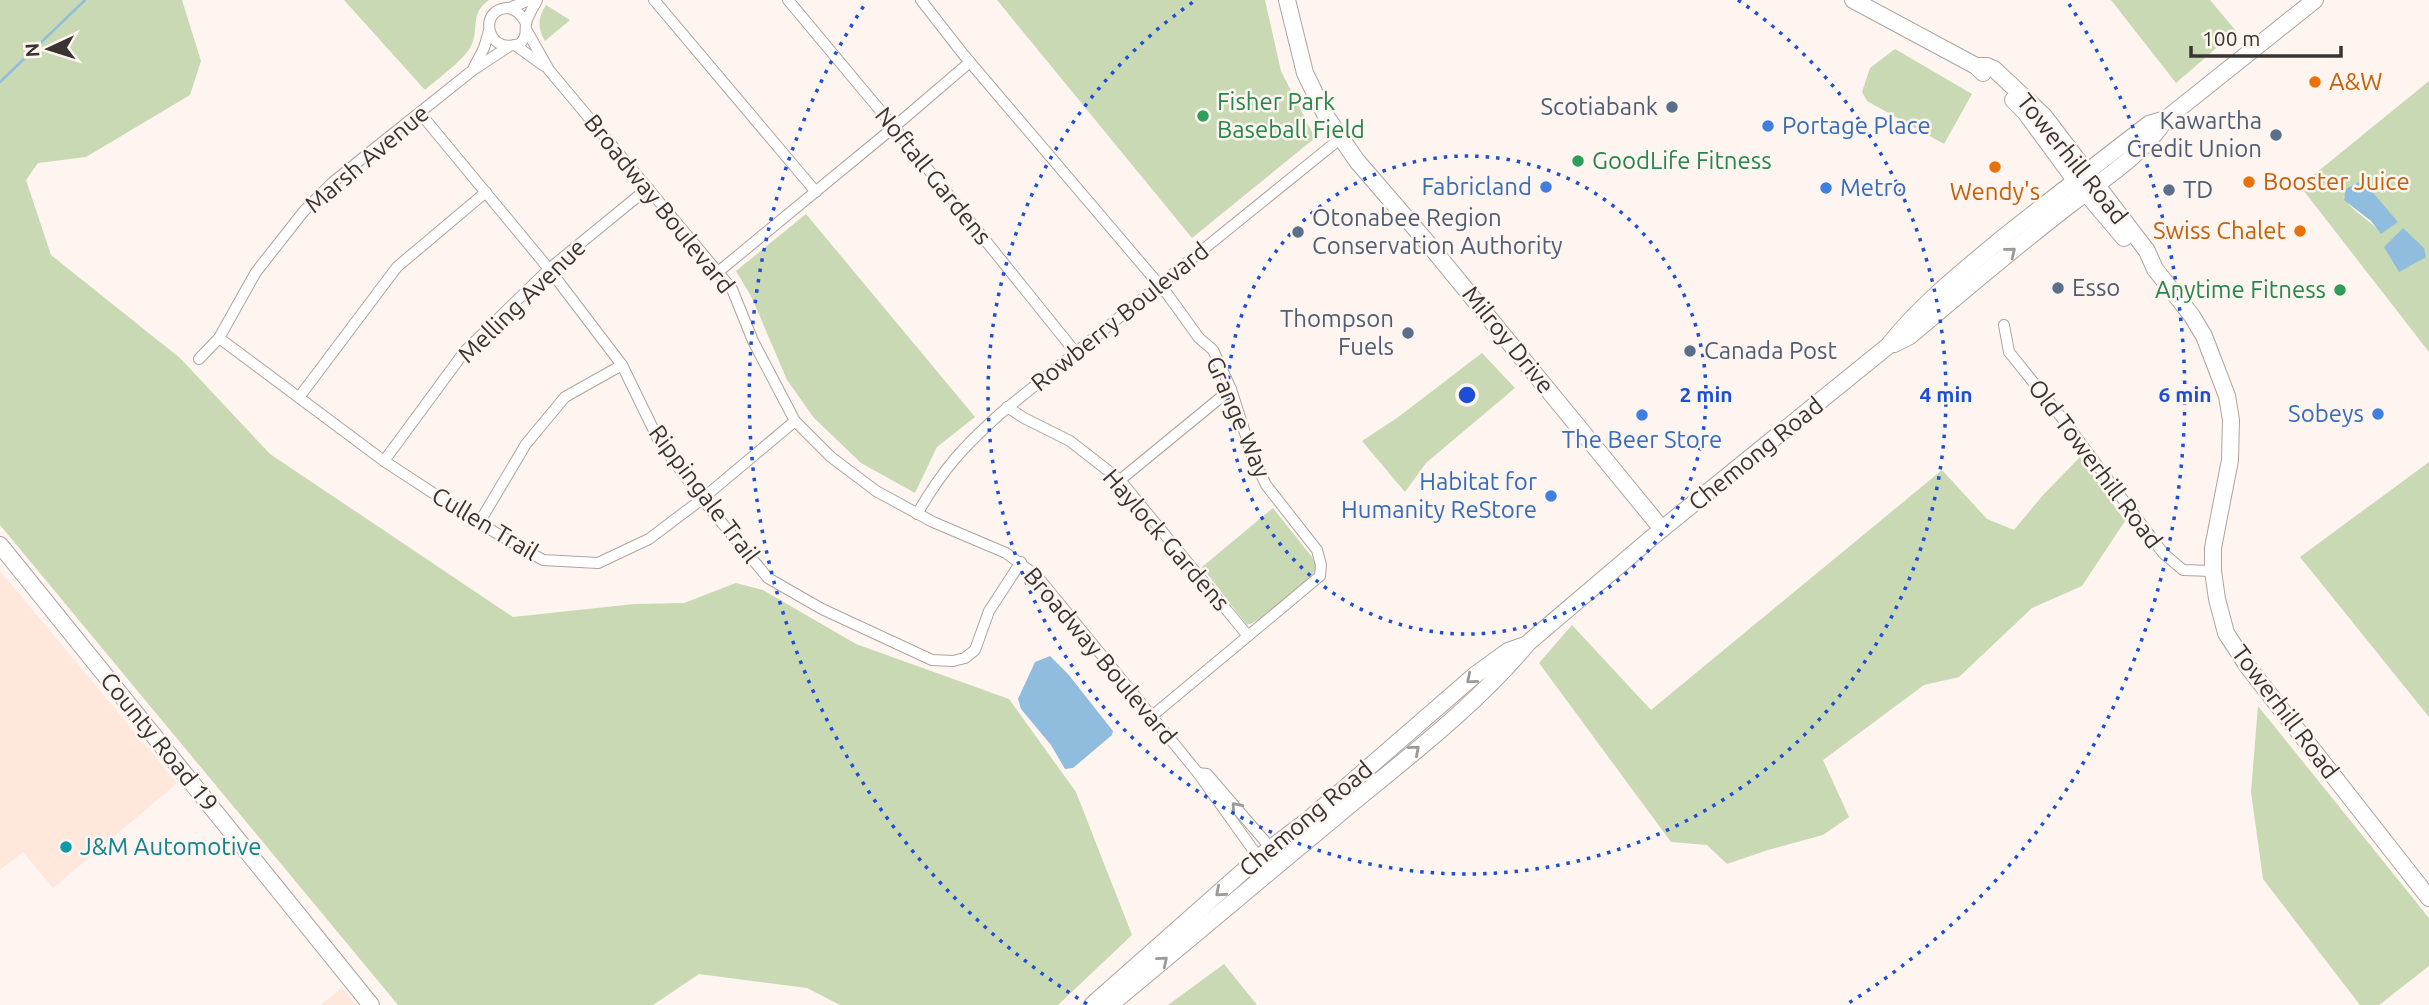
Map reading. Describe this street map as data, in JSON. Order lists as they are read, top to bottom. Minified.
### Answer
{"streets":{"main road":["Towerhill Road","Milroy Drive","Chemong Road","County Road 19"],"street":["Marsh Avenue","Noftall Gardens","Broadway Boulevard","Melling Avenue","Rowberry Boulevard","Grange Way","Old Towerhill Road","Rippingale Trail","Cullen Trail","Haylock Gardens"]},"crossings":[["Marsh Avenue","Broadway Boulevard"],["Marsh Avenue","Rippingale Trail"],["Marsh Avenue","Cullen Trail"],["Towerhill Road","Chemong Road"],["Towerhill Road","Old Towerhill Road"],["Noftall Gardens","Rowberry Boulevard"],["Broadway Boulevard","Melling Avenue"],["Broadway Boulevard","Rowberry Boulevard"],["Broadway Boulevard","Grange Way"],["Broadway Boulevard","Chemong Road"],["Broadway Boulevard","Rippingale Trail"],["Broadway Boulevard","Cullen Trail"],["Melling Avenue","Rippingale Trail"],["Melling Avenue","Cullen Trail"],["Rowberry Boulevard","Milroy Drive"],["Rowberry Boulevard","Grange Way"],["Rowberry Boulevard","Haylock Gardens"],["Milroy Drive","Chemong Road"],["Grange Way","Haylock Gardens"],["Rippingale Trail","Cullen Trail"]],"places":["A&W","Scotiabank","Fisher Park Baseball Field","Portage Place","Kawartha Credit Union","GoodLife Fitness","Wendy's","Booster Juice","Fabricland","Metro","TD","Swiss Chalet","Otonabee Region Conservation Authority","Esso","Anytime Fitness","Thompson Fuels","Canada Post","Sobeys","The Beer Store","Habitat for Humanity ReStore","J&M Automotive"],"scale_bar":"100 m","north":"left","rings":["2 min","4 min","6 min"]}
